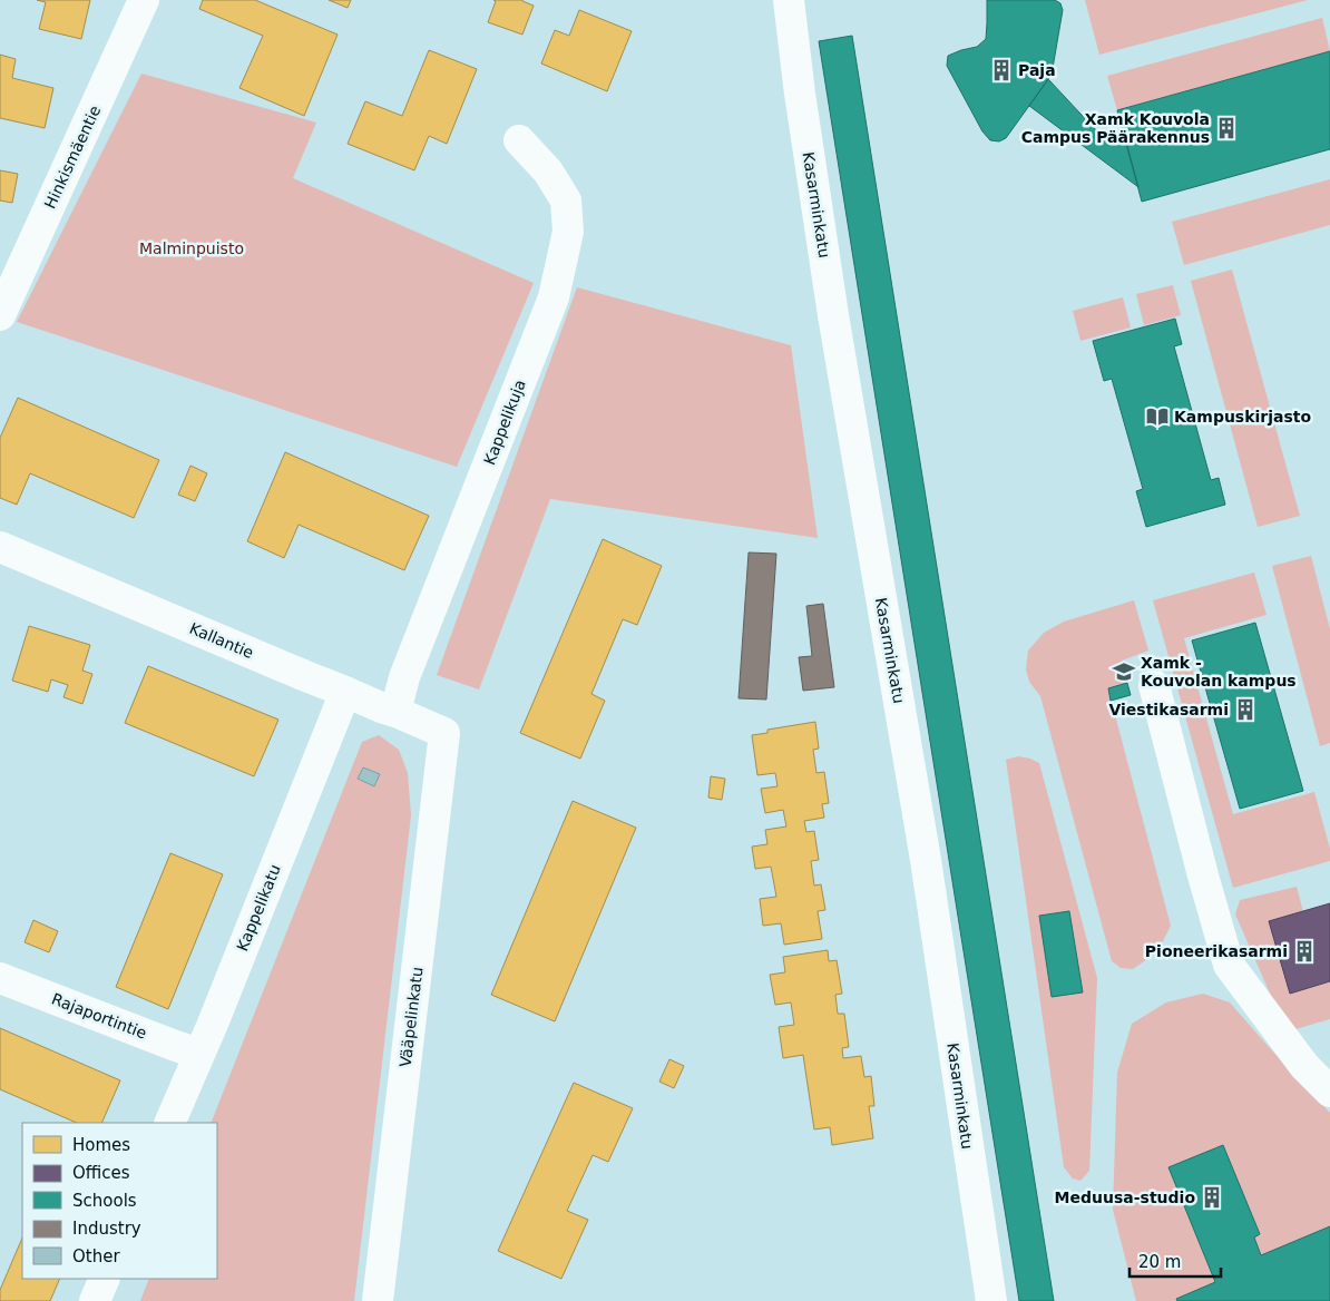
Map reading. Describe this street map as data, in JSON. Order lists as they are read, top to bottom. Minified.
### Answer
{"streets":{"street":["Hinkismäentie","Kasarminkatu","Kappelikuja","Kallantie","Kappelikatu","Rajaportintie","Vääpelinkatu"]},"crossings":[["Kappelikuja","Kallantie"],["Kallantie","Kappelikatu"],["Kallantie","Vääpelinkatu"],["Kappelikatu","Rajaportintie"]],"parks":["Malminpuisto"],"places":{"building":["Paja","Xamk Kouvola Campus Päärakennus","Viestikasarmi","Pioneerikasarmi","Meduusa-studio"],"library":["Kampuskirjasto"],"school or university":["Xamk - Kouvolan kampus"]},"legend":["Homes","Offices","Schools","Industry","Other"],"scale_bar":"20 m"}
